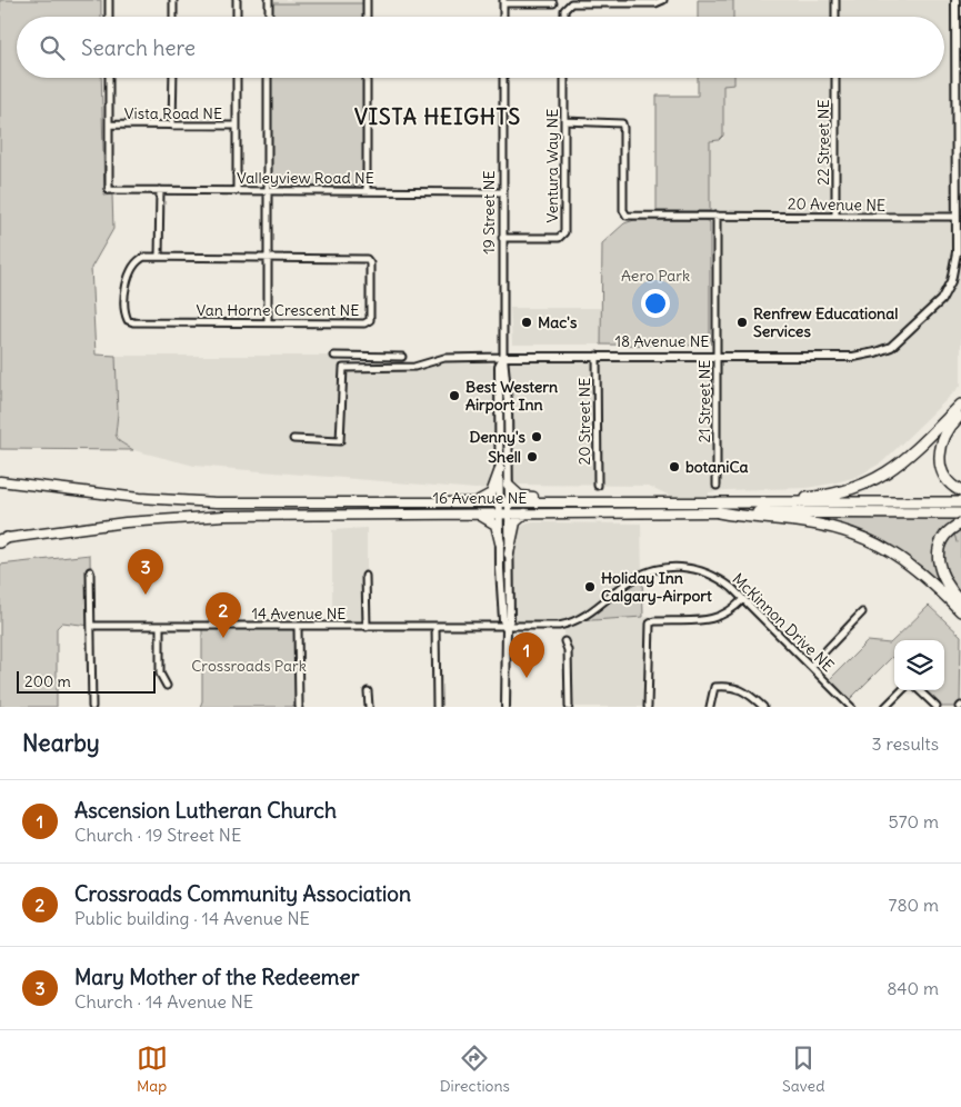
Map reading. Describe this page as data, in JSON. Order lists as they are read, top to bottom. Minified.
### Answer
{"streets":{"highway":["16 Avenue NE"],"street":["Vista Road NE","22 Street NE","Ventura Way NE","Valleyview Road NE","20 Avenue NE","19 Street NE","Van Horne Crescent NE","18 Avenue NE","21 Street NE","20 Street NE","14 Avenue NE","McKinnon Drive NE"]},"crossings":[["Vista Road NE","Valleyview Road NE"],["22 Street NE","20 Avenue NE"],["Ventura Way NE","20 Avenue NE"],["Ventura Way NE","19 Street NE"],["Valleyview Road NE","19 Street NE"],["20 Avenue NE","18 Avenue NE"],["20 Avenue NE","21 Street NE"],["19 Street NE","18 Avenue NE"],["19 Street NE","16 Avenue NE"],["19 Street NE","14 Avenue NE"],["19 Street NE","McKinnon Drive NE"],["18 Avenue NE","21 Street NE"],["18 Avenue NE","20 Street NE"],["14 Avenue NE","McKinnon Drive NE"]],"districts":["VISTA HEIGHTS"],"parks":["Aero Park","Crossroads Park"],"places":["Mac's","Renfrew Educational Services","Best Western Airport Inn","Denny's","Shell","botaniCa","Holiday Inn Calgary-Airport"],"scale_bar":"200 m","page":{"search":"Search here","pins":["3","2","1"],"scale":"200 m","heading":["Nearby","3 results"],"list":[{"mark":"1","name":"Ascension Lutheran Church","note":"Church · 19 Street NE","value":"570 m"},{"mark":"2","name":"Crossroads Community Association","note":"Public building · 14 Avenue NE","value":"780 m"},{"mark":"3","name":"Mary Mother of the Redeemer","note":"Church · 14 Avenue NE","value":"840 m"}],"nav":["Map","Directions","Saved"]}}
